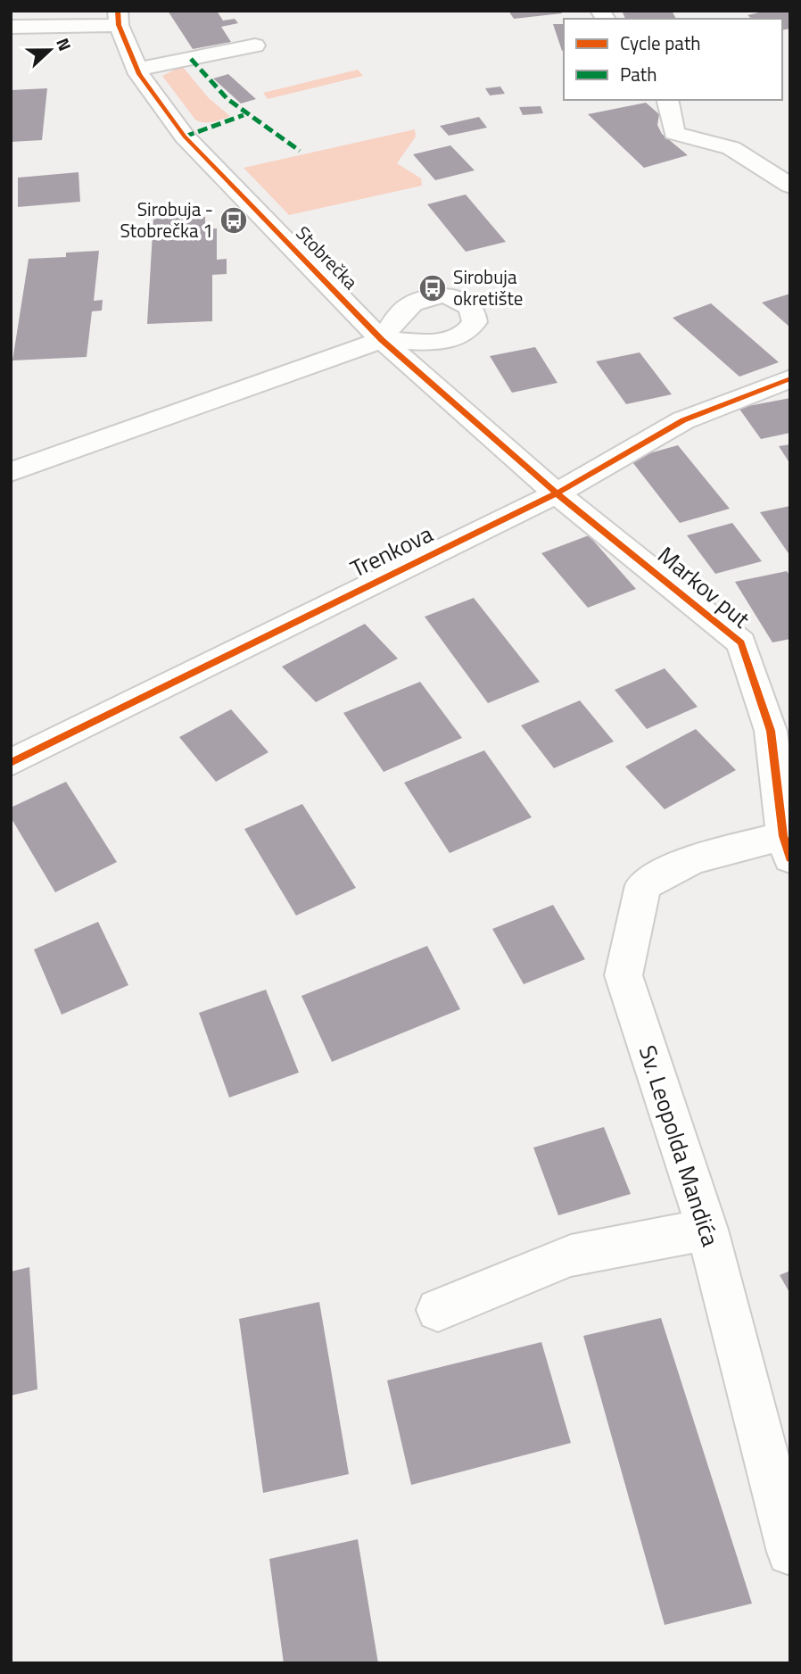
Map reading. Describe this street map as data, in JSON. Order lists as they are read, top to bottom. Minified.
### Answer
{"streets":{"street":["Stobrečka","Trenkova","Markov put","Sv. Leopolda Mandića"]},"crossings":[["Stobrečka","Trenkova"],["Stobrečka","Markov put"],["Trenkova","Markov put"],["Markov put","Sv. Leopolda Mandića"]],"places":{"bus stop":["Sirobuja - Stobrečka 1","Sirobuja okretište"]},"legend":["Cycle path","Path"],"north":"right"}
